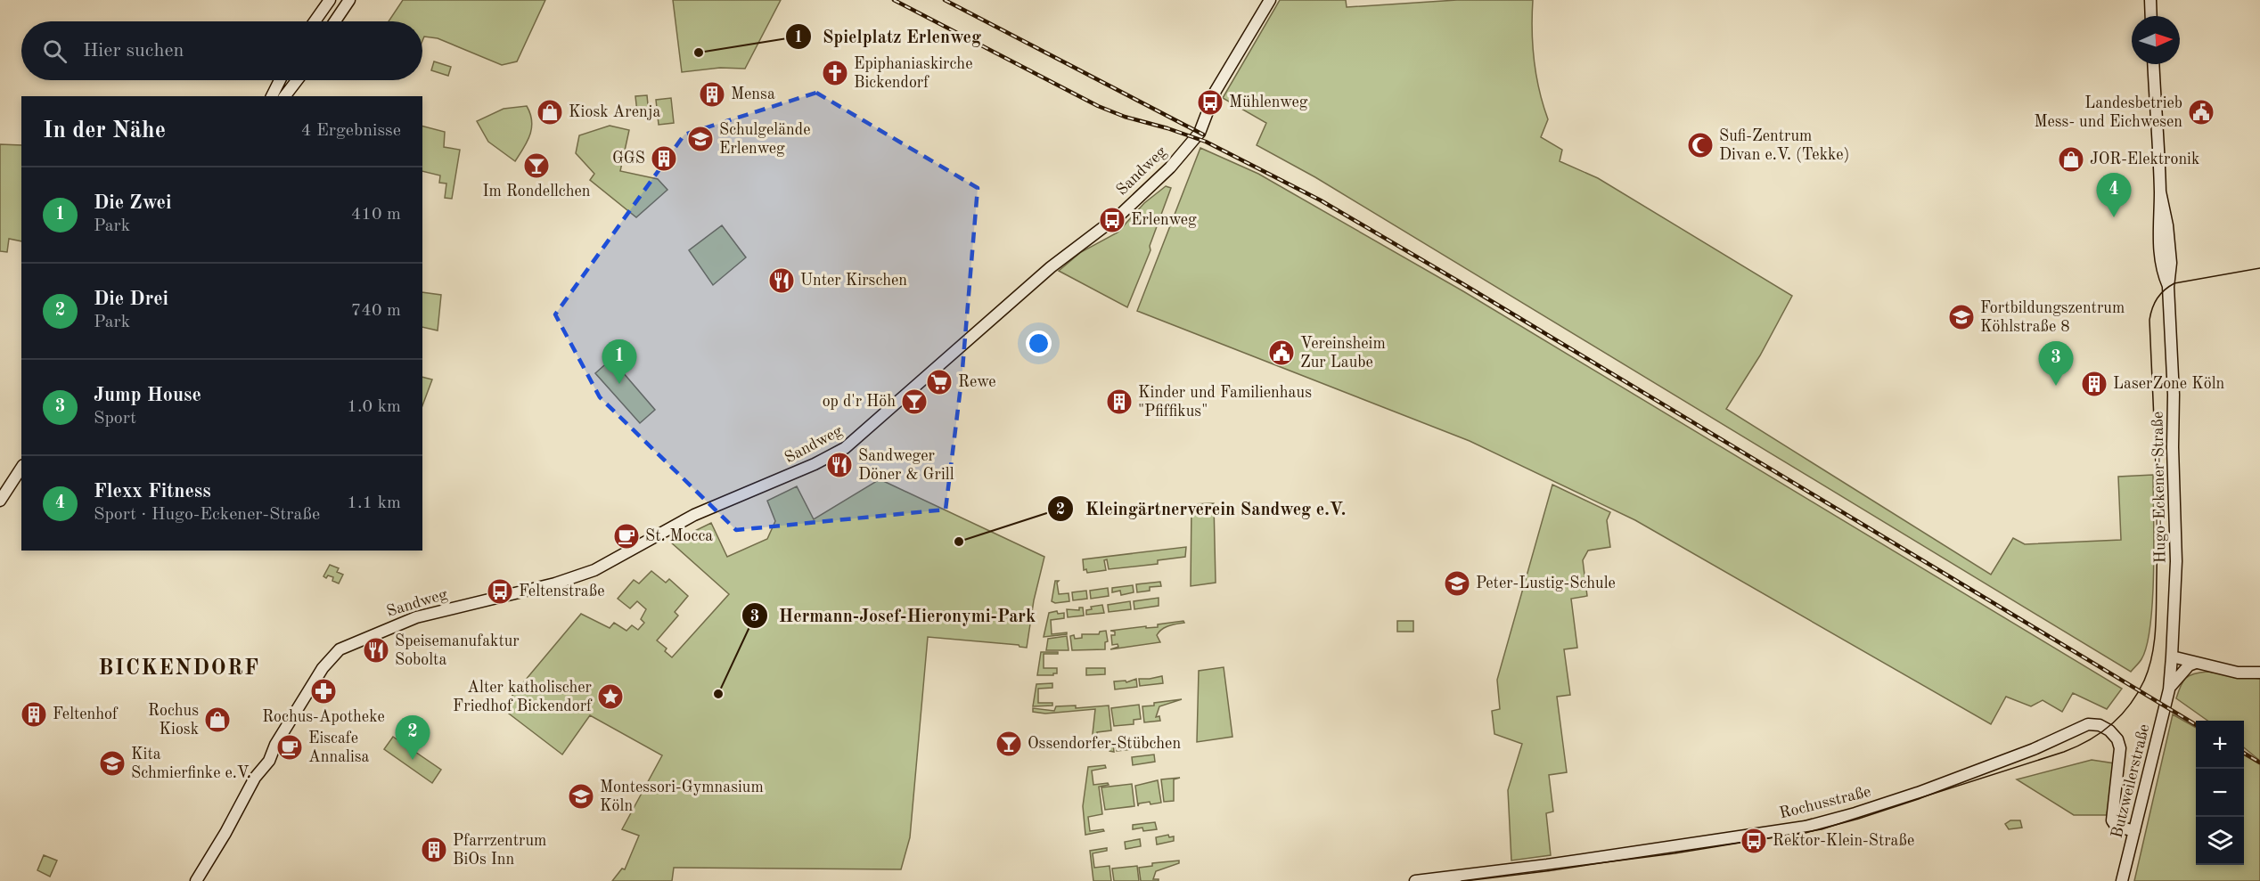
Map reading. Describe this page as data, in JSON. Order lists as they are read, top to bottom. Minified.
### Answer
{"streets":{"street":["Sandweg","Hugo-Eckener-Straße","Butzweilerstraße","Rochusstraße"]},"crossings":[["Hugo-Eckener-Straße","Butzweilerstraße"],["Butzweilerstraße","Rochusstraße"]],"districts":["BICKENDORF"],"places":{"other":["Spielplatz Erlenweg","Kleingärtnerverein Sandweg e.V.","Hermann-Josef-Hieronymi-Park"],"church":["Epiphaniaskirche Bickendorf"],"building":["Mensa","GGS","LaserZone Köln","Kinder und Familienhaus \"Pfiffikus\"","Feltenhof","Pfarrzentrum BiOs Inn"],"bus stop":["Mühlenweg","Erlenweg","Feltenstraße","Rektor-Klein-Straße"],"shop":["Kiosk Arenja","JOR-Elektronik","Rochus Kiosk"],"public building":["Landesbetrieb Mess- und Eichwesen","Vereinsheim Zur Laube"],"school or university":["Schulgelände Erlenweg","Fortbildungszentrum Köhlstraße 8","Peter-Lustig-Schule","Kita Schmierfinke e.V.","Montessori-Gymnasium Köln"],"mosque":["Sufi-Zentrum Divan e.V. (Tekke)"],"bar":["Im Rondellchen","op d'r Höh","Ossendorfer-Stübchen"],"restaurant":["Unter Kirschen","Sandweger Döner & Grill","Speisemanufaktur Sobolta"],"supermarket":["Rewe"],"cafe":["St. Mocca","Eiscafe Annalisa"],"pharmacy":["Rochus-Apotheke"],"place":["Alter katholischer Friedhof Bickendorf"]},"north":"right","page":{"search":"Hier suchen","heading":["In der Nähe","4 Ergebnisse"],"list":[{"mark":"1","name":"Die Zwei","note":"Park","value":"410 m"},{"mark":"2","name":"Die Drei","note":"Park","value":"740 m"},{"mark":"3","name":"Jump House","note":"Sport","value":"1.0 km"},{"mark":"4","name":"Flexx Fitness","note":"Sport · Hugo-Eckener-Straße","value":"1.1 km"}],"pins":["4","1","3","2"],"map_buttons":["+","−"]}}
